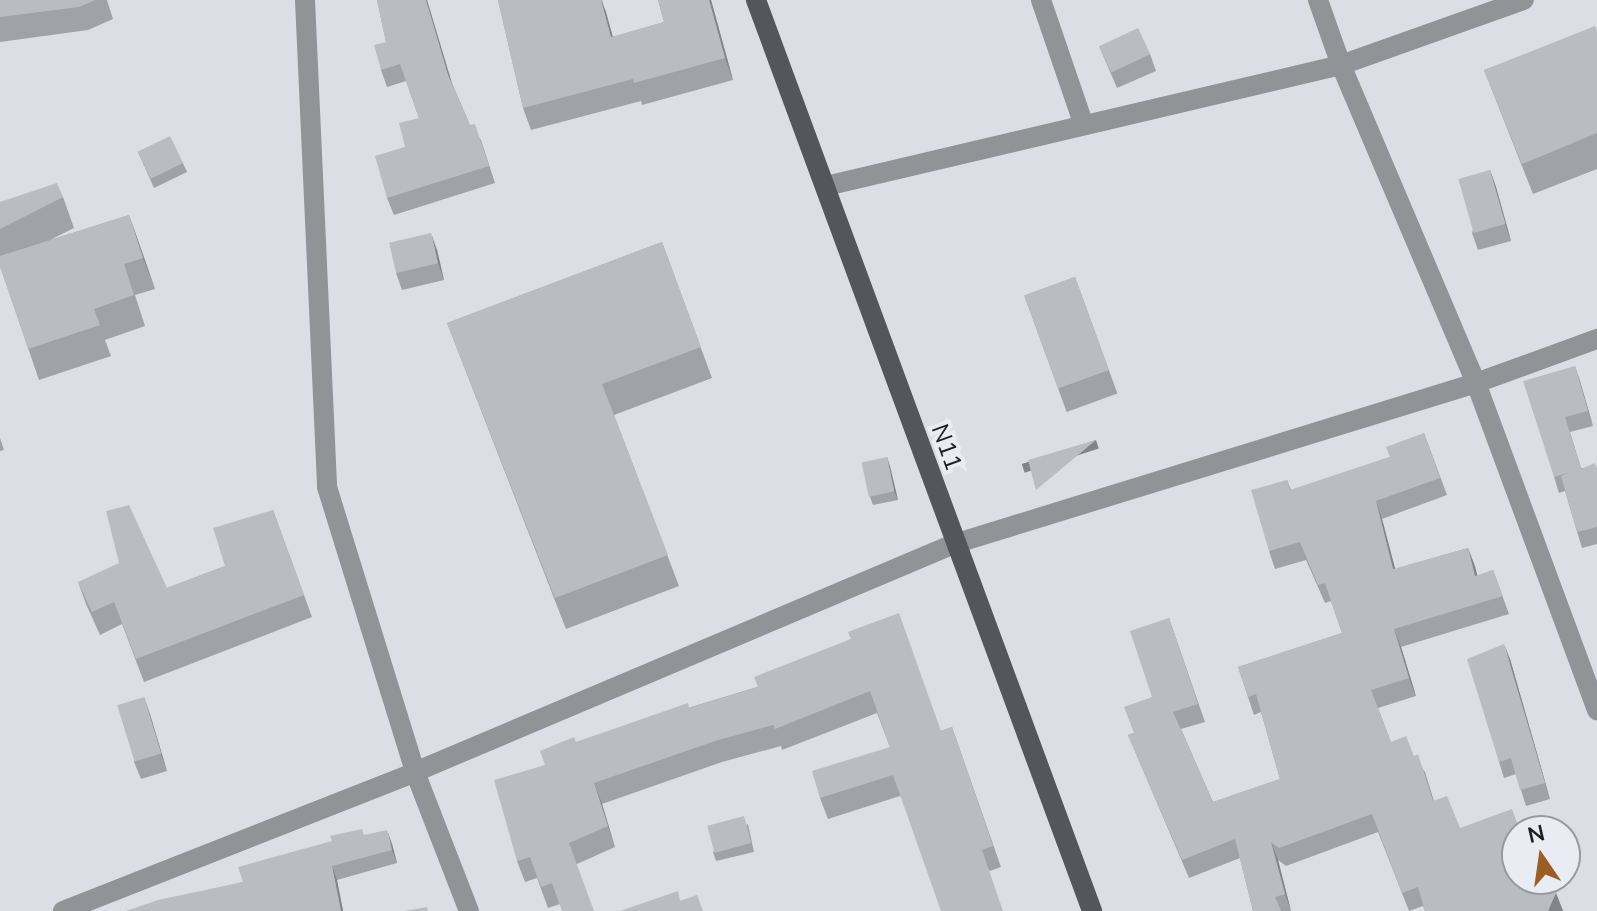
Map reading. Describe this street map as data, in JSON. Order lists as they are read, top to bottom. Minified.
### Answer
{"streets":{"main road":["N11"]},"north":"top"}
